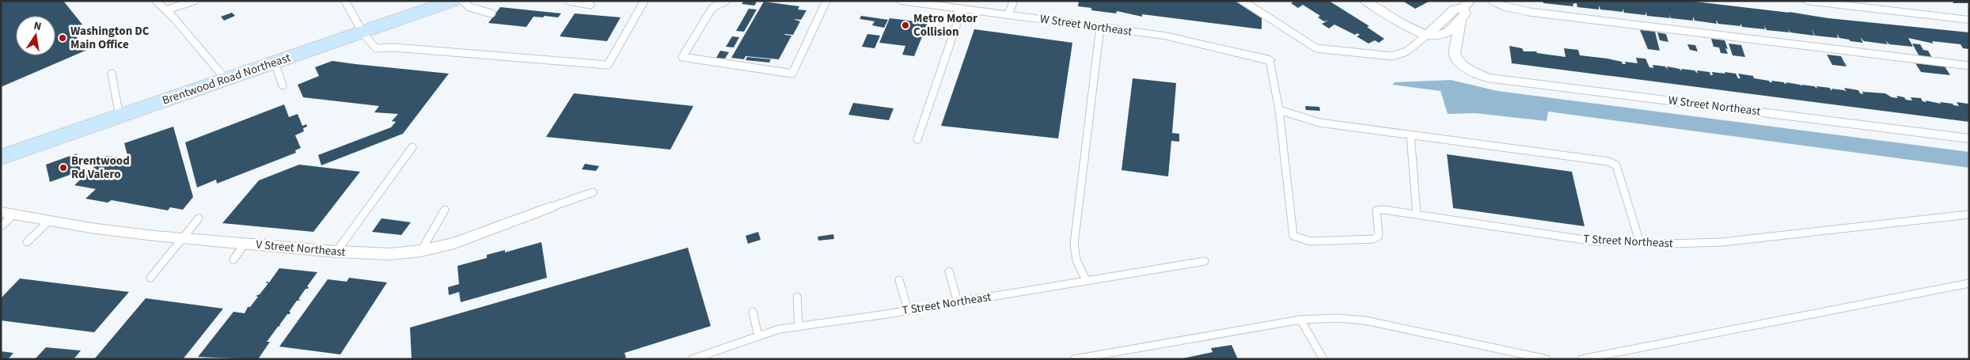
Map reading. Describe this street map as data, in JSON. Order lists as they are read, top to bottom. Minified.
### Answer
{"streets":{"main road":["Brentwood Road Northeast"],"street":["W Street Northeast","V Street Northeast"],"lane":["T Street Northeast"]},"places":["Metro Motor Collision","Washington DC Main Office","Brentwood Rd Valero"],"north":"top"}
